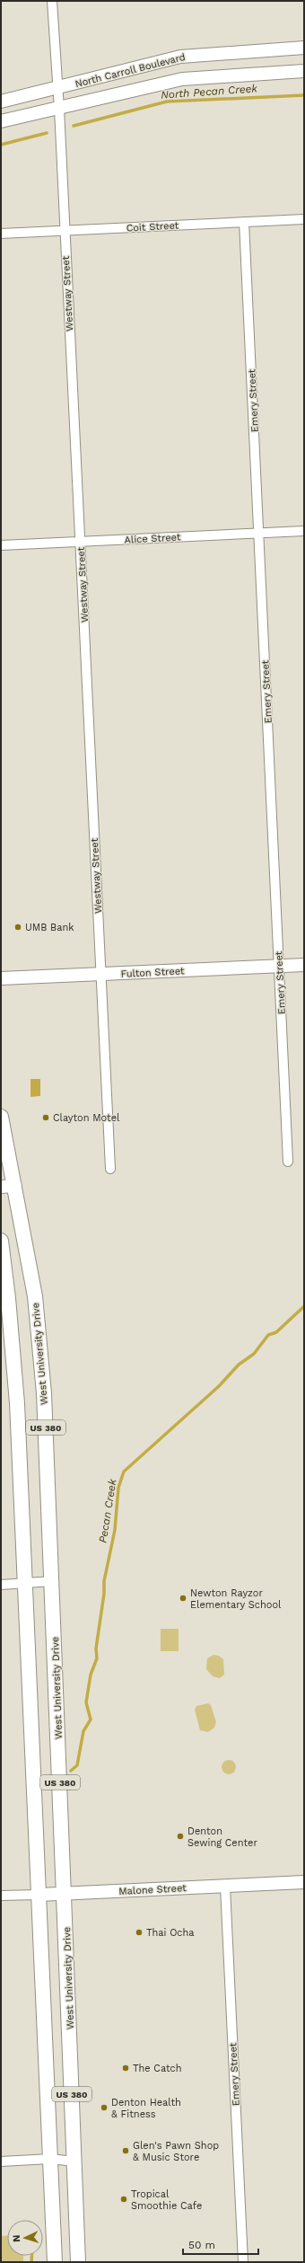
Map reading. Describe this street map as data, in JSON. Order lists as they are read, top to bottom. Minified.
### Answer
{"streets":{"main road":["North Carroll Boulevard","Fulton Street","West University Drive","US 380","Malone Street"],"street":["Coit Street","Westway Street","Emery Street","Alice Street"]},"crossings":[["North Carroll Boulevard","Westway Street"],["Coit Street","Westway Street"],["Coit Street","Emery Street"],["Westway Street","Alice Street"],["Westway Street","Fulton Street"],["Emery Street","Alice Street"],["Emery Street","Fulton Street"],["Emery Street","Malone Street"],["West University Drive","Malone Street"],["US 380","Malone Street"]],"water":["North Pecan Creek","Pecan Creek"],"places":["UMB Bank","Clayton Motel","Newton Rayzor Elementary School","Denton Sewing Center","Thai Ocha","The Catch","Denton Health & Fitness","Glen's Pawn Shop & Music Store","Tropical Smoothie Cafe"],"scale_bar":"50 m","north":"left"}
